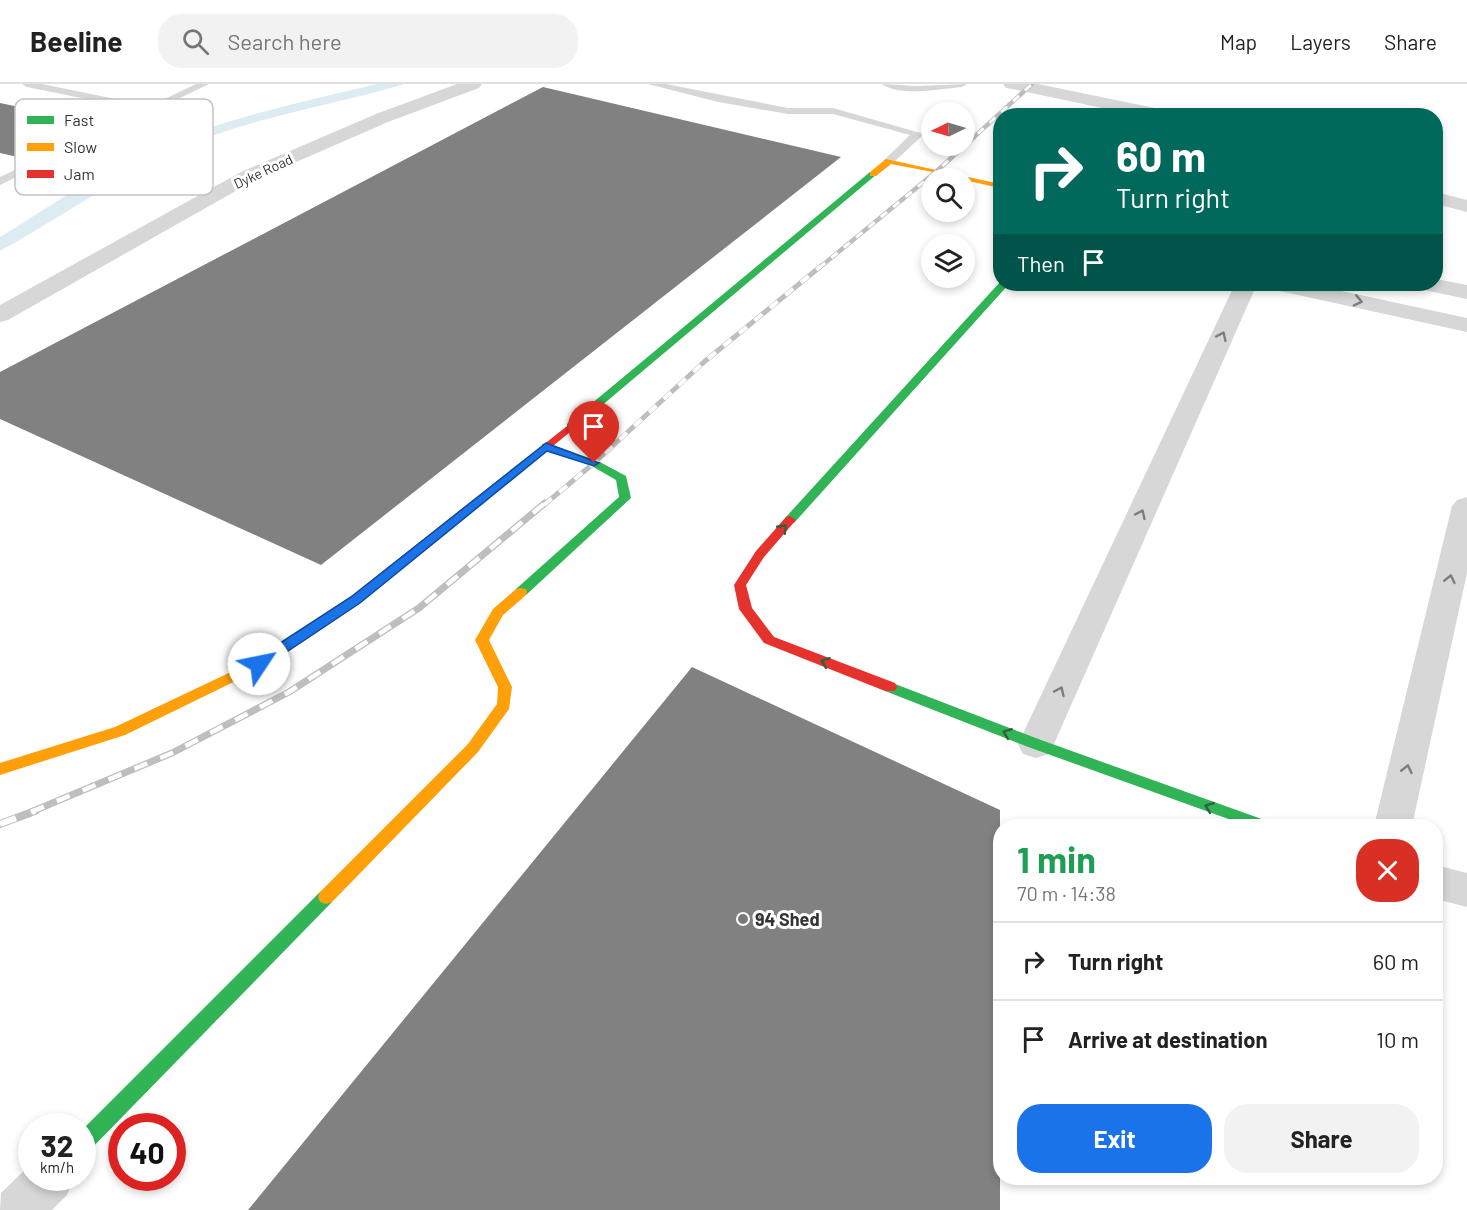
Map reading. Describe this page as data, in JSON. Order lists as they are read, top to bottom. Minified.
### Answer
{"streets":{"street":["Dyke Road"]},"places":["94 Shed"],"legend":["Fast","Slow","Jam"],"north":"left","page":{"header":"Beeline","search":"Search here","nav":["Map","Layers","Share"],"turn":["60 m","Turn right"],"then":"Then","heading":["1 min","70 m · 14:38"],"list":[{"name":"Turn right","value":"60 m"},{"name":"Arrive at destination","value":"10 m"}],"buttons":["Exit","Share"],"speed":"32 km/h","limit":"40"}}
